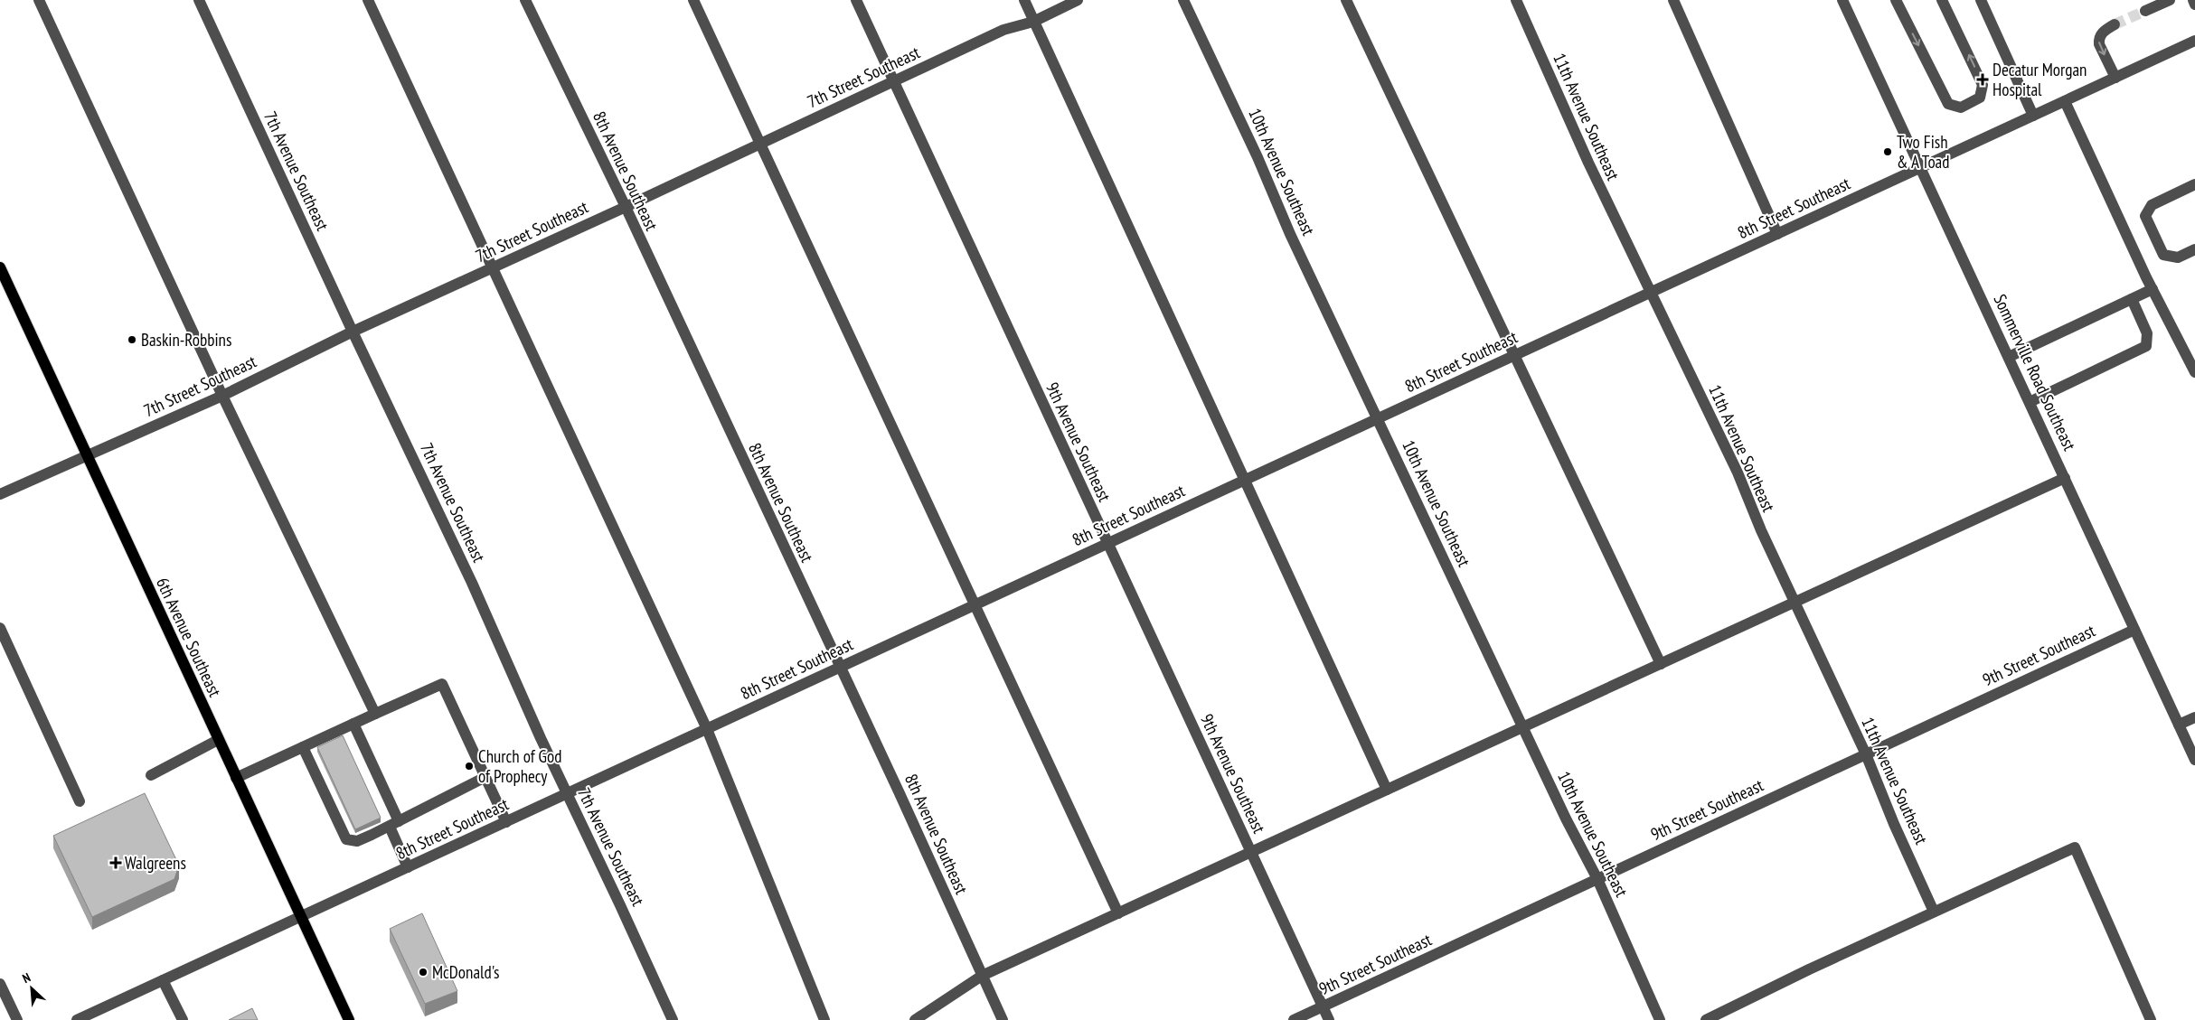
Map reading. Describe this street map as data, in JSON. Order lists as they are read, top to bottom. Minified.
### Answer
{"streets":{"main road":["6th Avenue Southeast"],"street":["7th Street Southeast","11th Avenue Southeast","7th Avenue Southeast","8th Avenue Southeast","10th Avenue Southeast","8th Street Southeast","Sommerville Road Southeast","9th Avenue Southeast","9th Street Southeast"]},"crossings":[["7th Street Southeast","7th Avenue Southeast"],["7th Street Southeast","8th Avenue Southeast"],["7th Street Southeast","9th Avenue Southeast"],["7th Street Southeast","6th Avenue Southeast"],["11th Avenue Southeast","8th Street Southeast"],["11th Avenue Southeast","9th Street Southeast"],["7th Avenue Southeast","8th Street Southeast"],["8th Avenue Southeast","8th Street Southeast"],["10th Avenue Southeast","8th Street Southeast"],["10th Avenue Southeast","9th Street Southeast"],["8th Street Southeast","Sommerville Road Southeast"],["8th Street Southeast","9th Avenue Southeast"],["8th Street Southeast","6th Avenue Southeast"],["Sommerville Road Southeast","9th Street Southeast"],["9th Avenue Southeast","9th Street Southeast"]],"places":{"health":["Decatur Morgan Hospital","Walgreens"],"other":["Two Fish & A Toad","Baskin-Robbins","Church of God of Prophecy","McDonald's"]},"north":"top left"}
